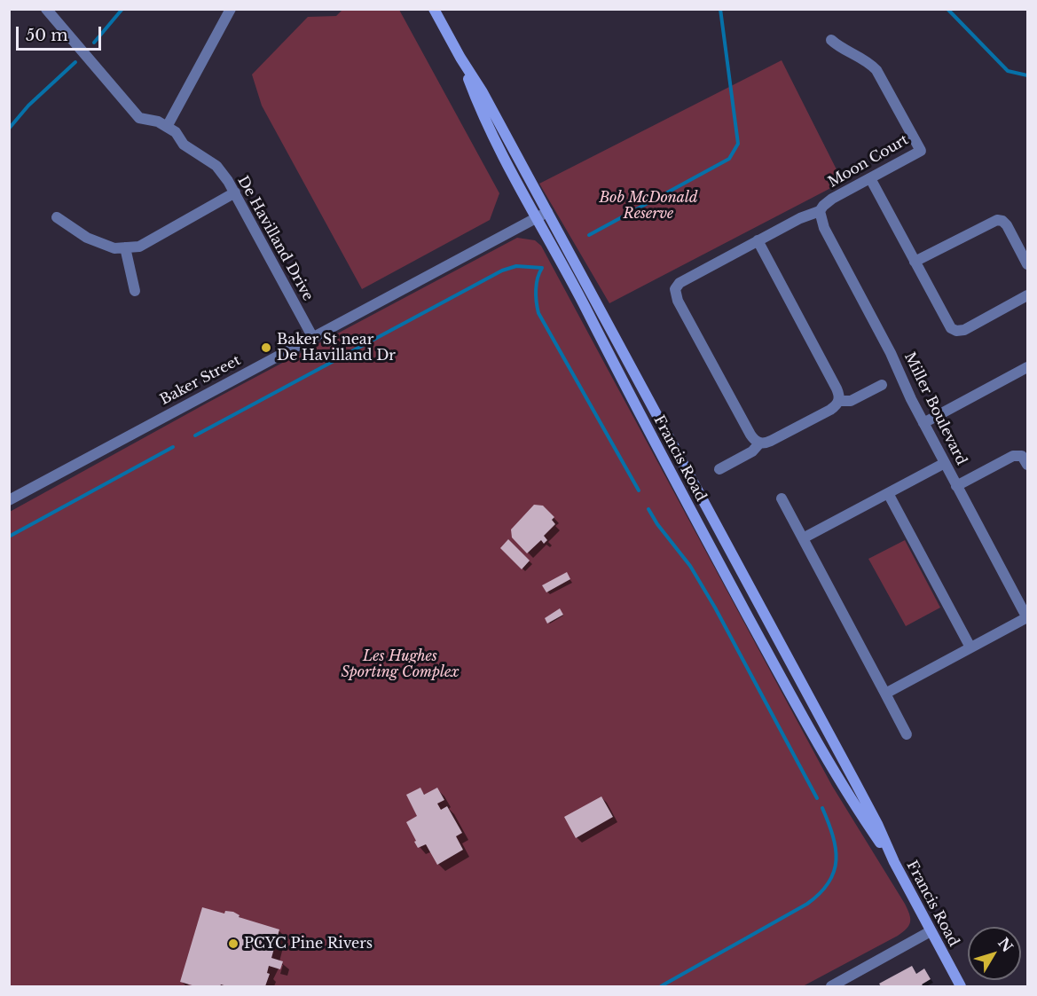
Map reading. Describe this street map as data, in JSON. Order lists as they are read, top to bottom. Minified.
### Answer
{"streets":{"main road":["Francis Road"],"street":["Moon Court","De Havilland Drive","Baker Street","Miller Boulevard"]},"crossings":[["Moon Court","Miller Boulevard"],["De Havilland Drive","Baker Street"],["Baker Street","Francis Road"]],"parks":["Bob McDonald Reserve","Les Hughes Sporting Complex"],"places":["Baker St near De Havilland Dr","PCYC Pine Rivers"],"scale_bar":"50 m","north":"top right"}
